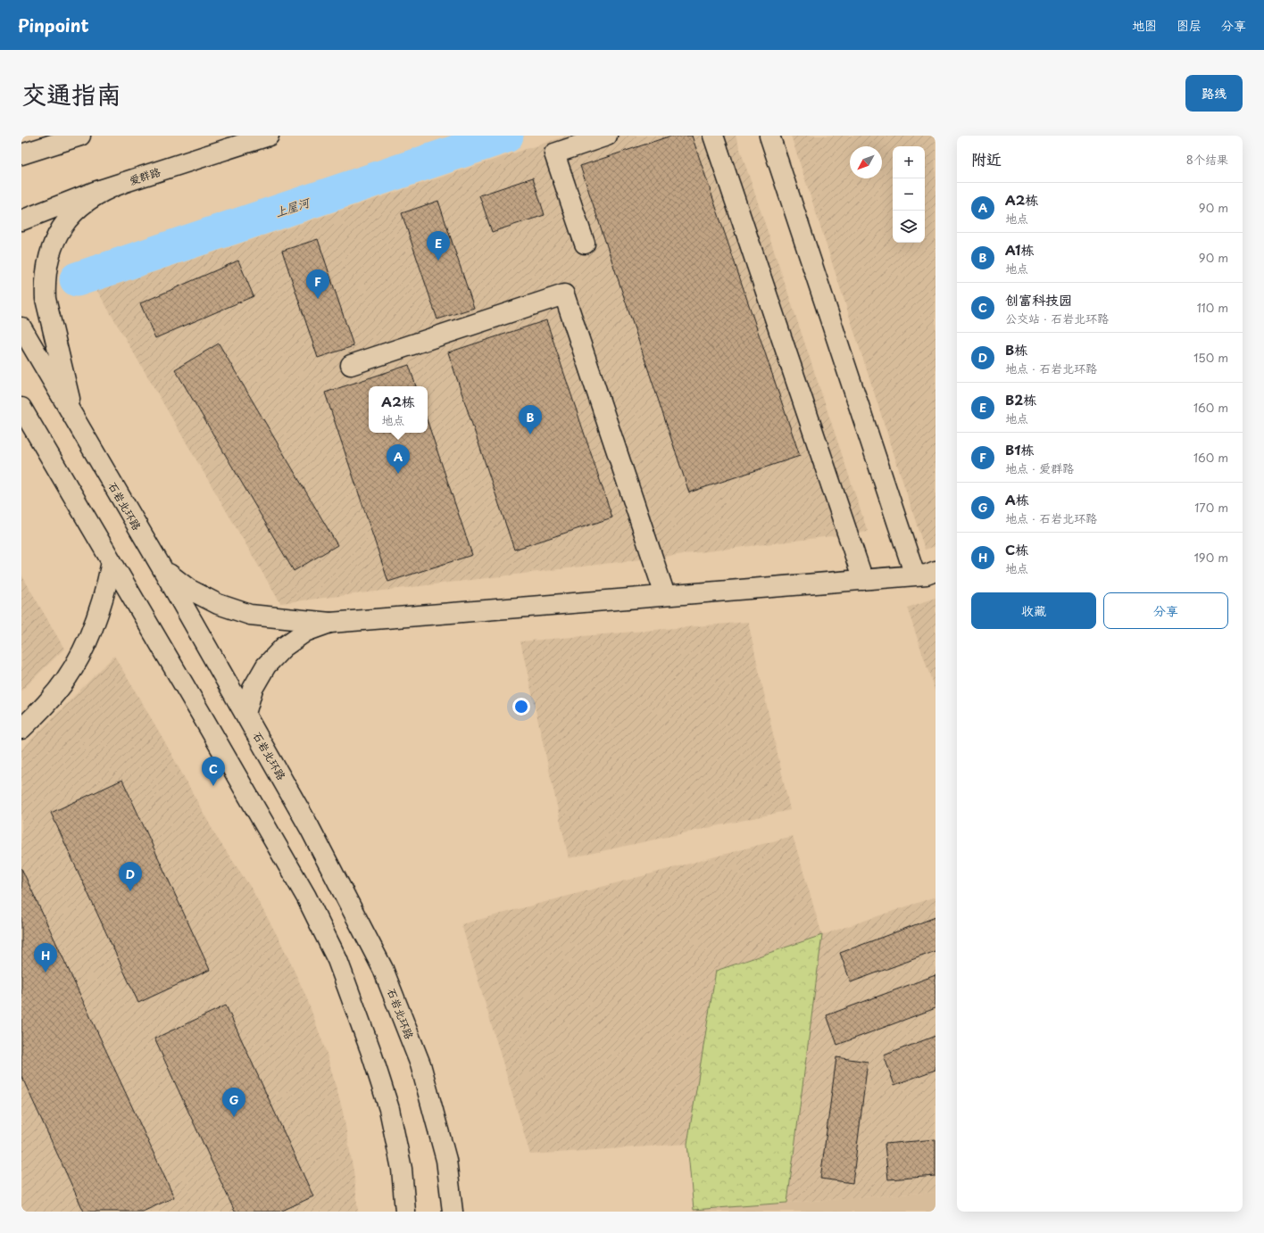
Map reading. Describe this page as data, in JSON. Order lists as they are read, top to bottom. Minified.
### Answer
{"streets":{"main road":["爱群路","石岩北环路"]},"water":["上屋河"],"north":"bottom left","page":{"header":"Pinpoint","nav":["地图","图层","分享"],"title":"交通指南","buttons":["路线",["收藏","分享"]],"heading":["附近","8个结果"],"map_buttons":["+","−"],"list":[{"mark":"A","name":"A2栋","note":"地点","value":"90 m"},{"mark":"B","name":"A1栋","note":"地点","value":"90 m"},{"mark":"C","name":"创富科技园","note":"公交站 · 石岩北环路","value":"110 m"},{"mark":"D","name":"B栋","note":"地点 · 石岩北环路","value":"150 m"},{"mark":"E","name":"B2栋","note":"地点","value":"160 m"},{"mark":"F","name":"B1栋","note":"地点 · 爱群路","value":"160 m"},{"mark":"G","name":"A栋","note":"地点 · 石岩北环路","value":"170 m"},{"mark":"H","name":"C栋","note":"地点","value":"190 m"}],"pins":["E","F","B","A","C","D","H","G"],"popup":["A2栋","地点"]}}
